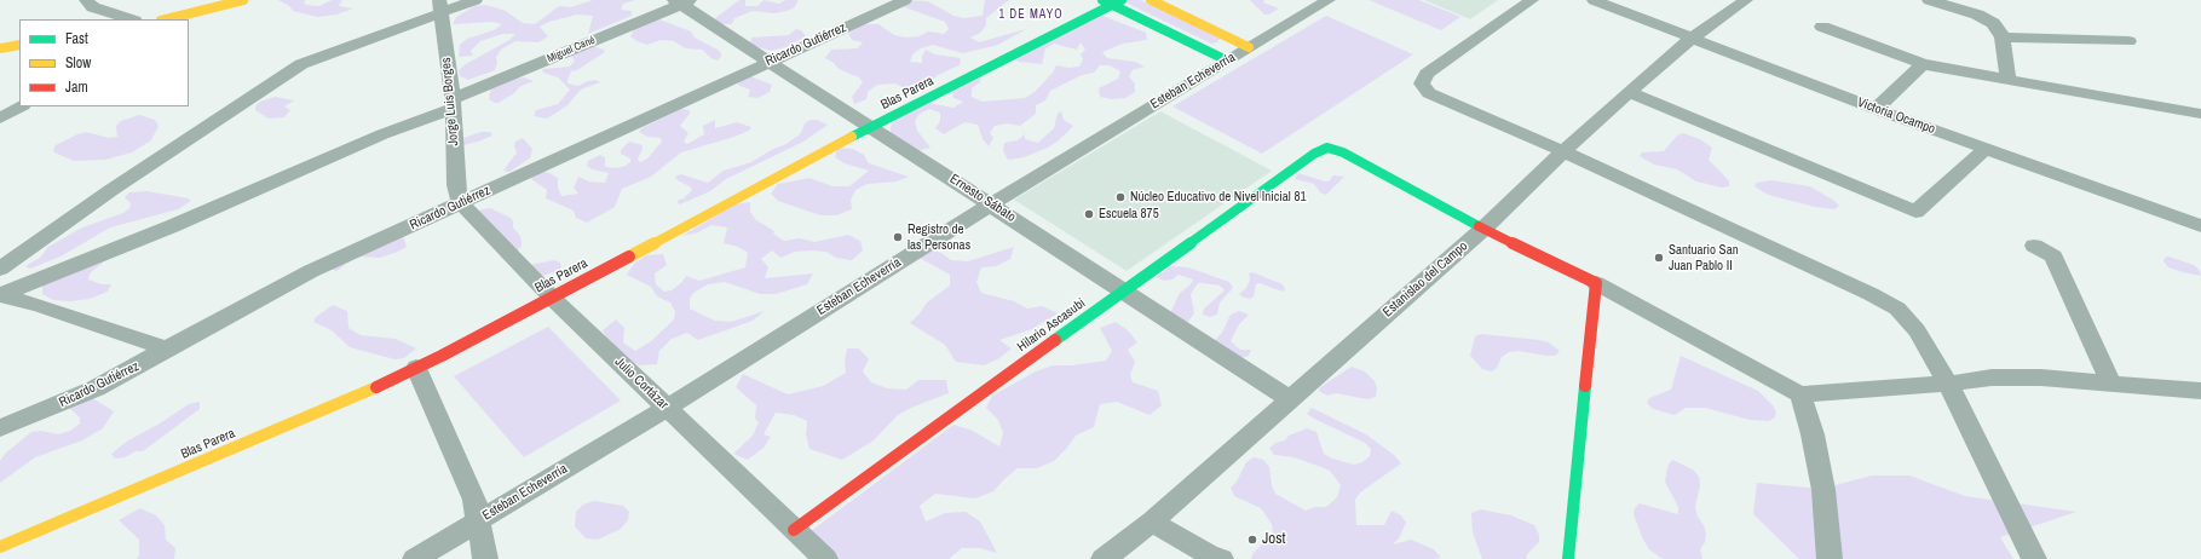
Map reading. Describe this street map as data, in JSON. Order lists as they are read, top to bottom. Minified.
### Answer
{"streets":{"street":["Ricardo Gutiérrez","Miguel Cané","Esteban Echeverría","Blas Parera","Jorge Luis Borges","Victoria Ocampo","Ernesto Sábato","Estanislao del Campo","Hilario Ascasubi","Julio Cortázar"]},"crossings":[["Ricardo Gutiérrez","Jorge Luis Borges"],["Ricardo Gutiérrez","Ernesto Sábato"],["Ricardo Gutiérrez","Julio Cortázar"],["Miguel Cané","Jorge Luis Borges"],["Miguel Cané","Ernesto Sábato"],["Esteban Echeverría","Ernesto Sábato"],["Esteban Echeverría","Julio Cortázar"],["Blas Parera","Ernesto Sábato"],["Blas Parera","Julio Cortázar"],["Jorge Luis Borges","Julio Cortázar"],["Victoria Ocampo","Estanislao del Campo"],["Ernesto Sábato","Estanislao del Campo"],["Ernesto Sábato","Hilario Ascasubi"],["Estanislao del Campo","Hilario Ascasubi"],["Hilario Ascasubi","Julio Cortázar"]],"districts":["1 DE MAYO"],"places":["Núcleo Educativo de Nivel Inicial 81","Escuela 875","Registro de las Personas","Santuario San Juan Pablo II","Jost"],"legend":["Fast","Slow","Jam"]}
